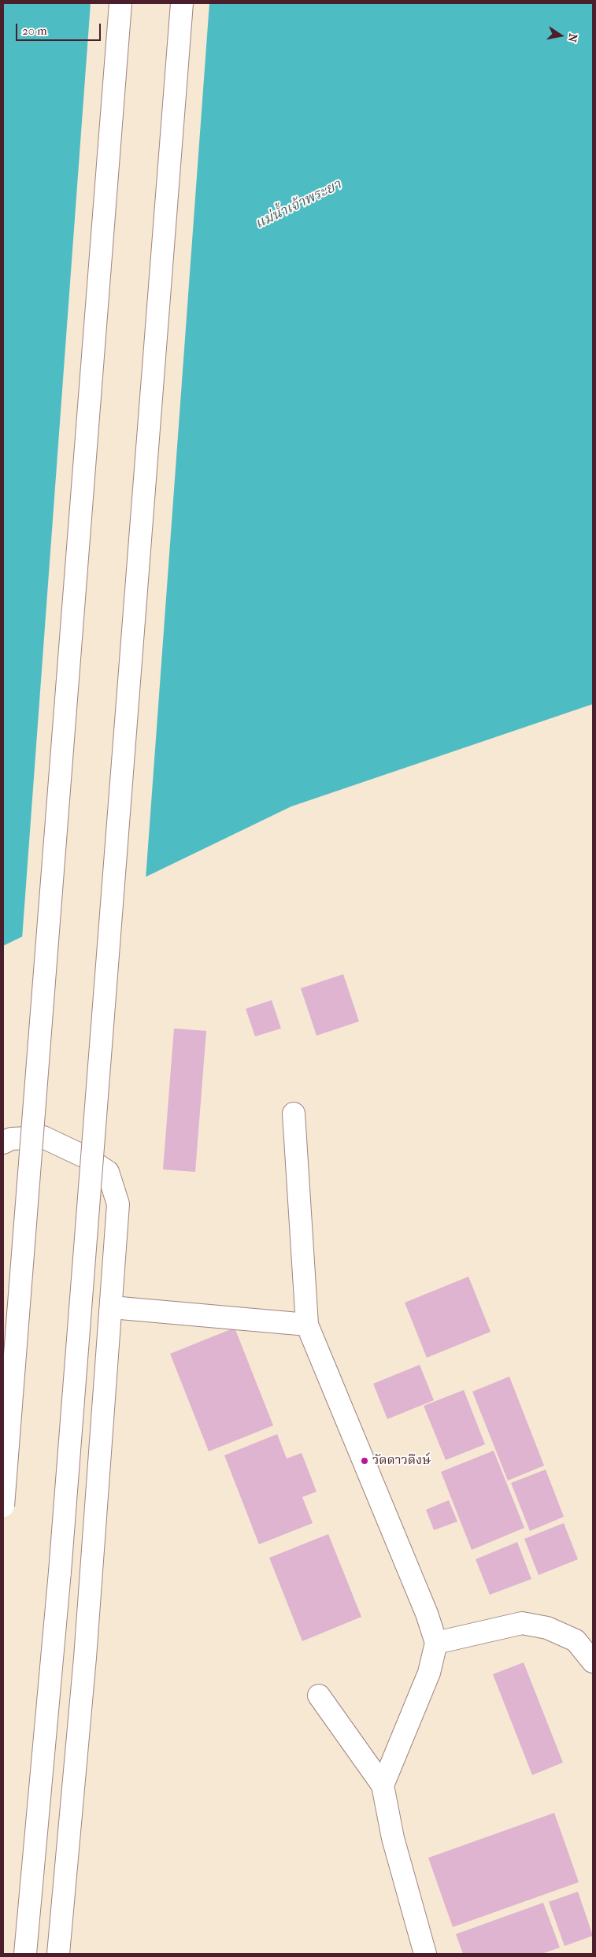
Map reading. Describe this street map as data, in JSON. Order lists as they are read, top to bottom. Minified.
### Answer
{"water":["แม่น้ำเจ้าพระยา"],"places":["วัดดาวดึงษ์"],"scale_bar":"20 m","north":"right"}
